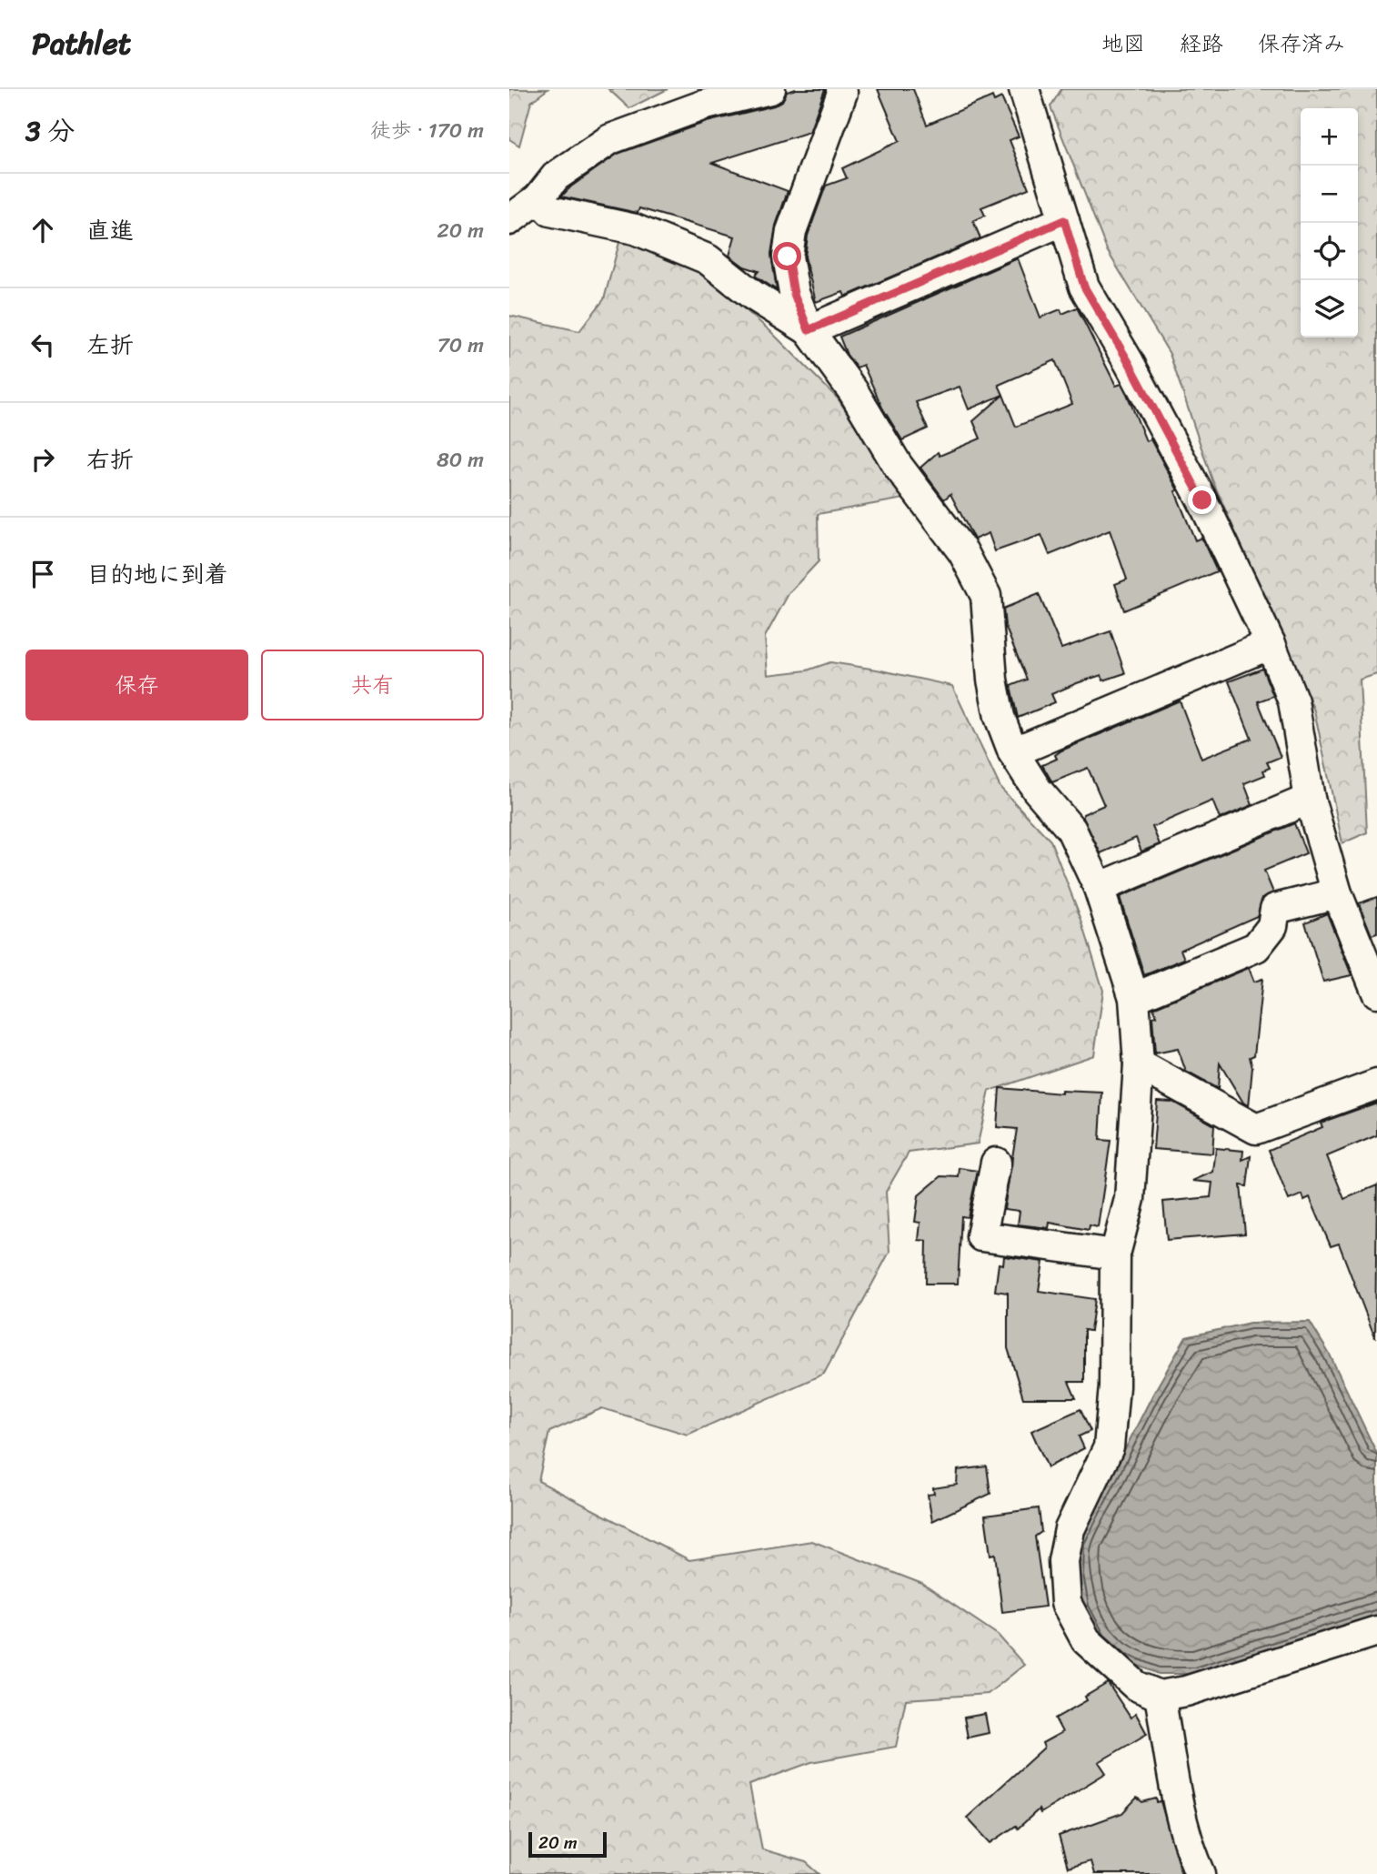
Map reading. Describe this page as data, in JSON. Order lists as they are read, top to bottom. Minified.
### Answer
{"scale_bar":"20 m","page":{"header":"Pathlet","nav":["地図","経路","保存済み"],"heading":["3 分","徒歩 · 170 m"],"map_buttons":["+","−"],"list":[["直進","20 m"],["左折","70 m"],["右折","80 m"],"目的地に到着"],"buttons":["保存","共有"],"scale":"20 m"}}
